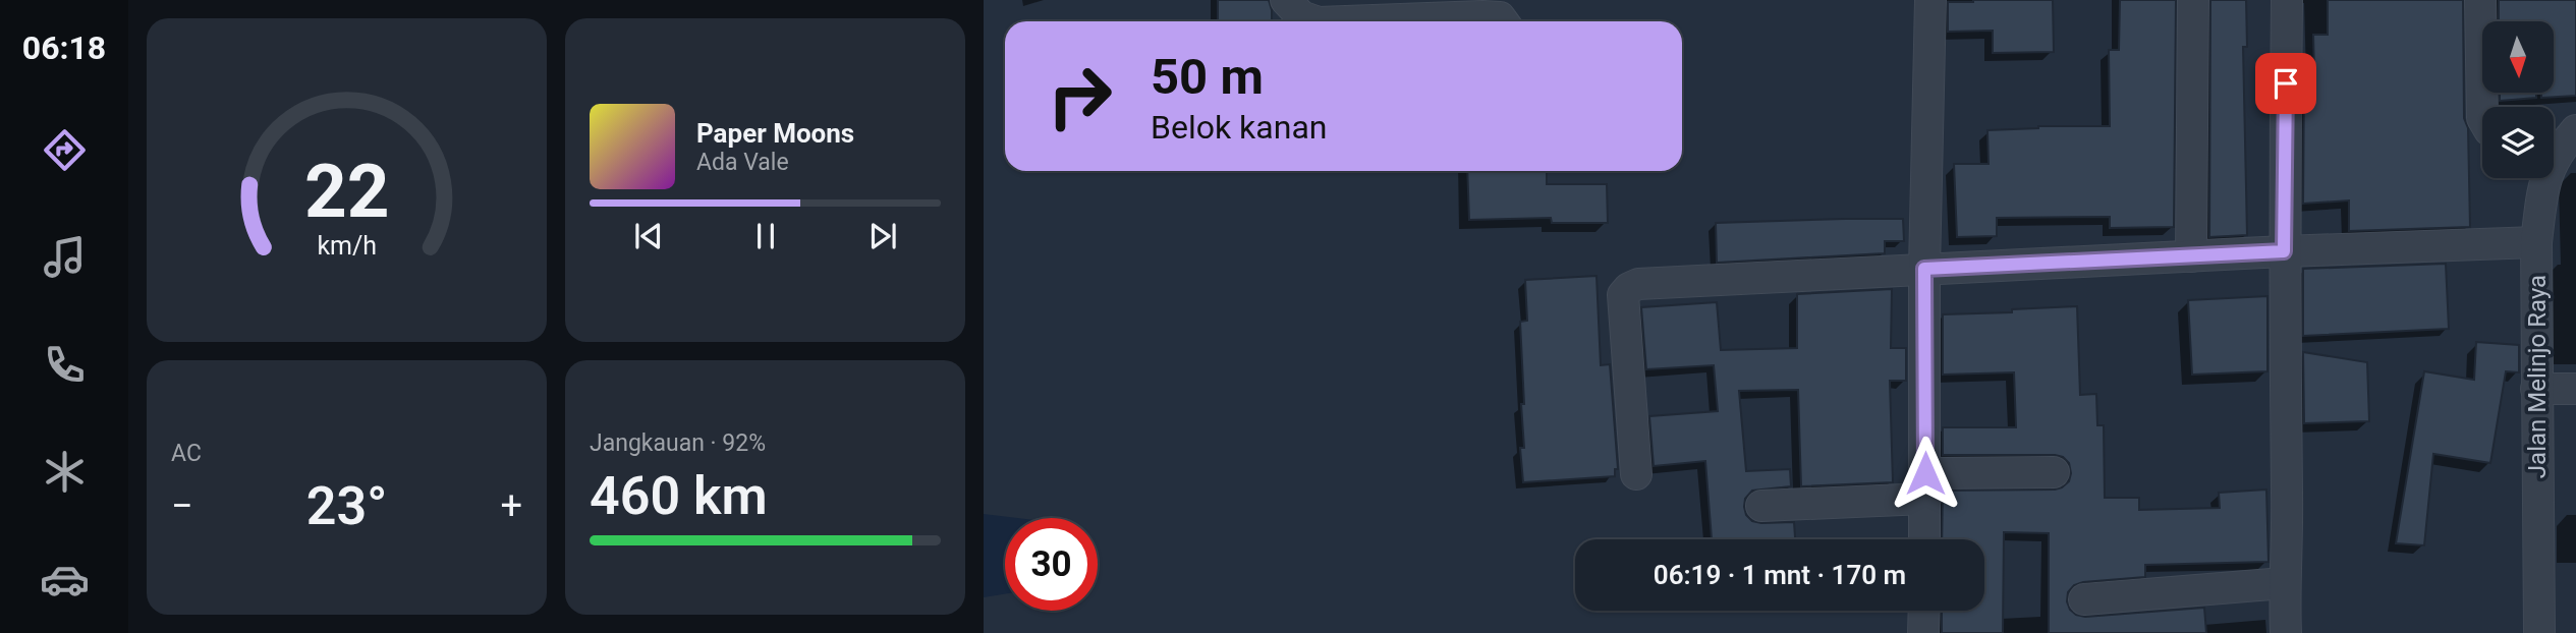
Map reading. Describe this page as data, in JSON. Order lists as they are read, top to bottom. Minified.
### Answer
{"streets":{"street":["Jalan Melinjo Raya"]},"north":"bottom","page":{"tabs":"06:18","turn":["50 m","Belok kanan"],"song":["Paper Moons","Ada Vale"],"tile":["AC",["Jangkauan · 92%","460 km"]],"heat":["−","23°","+"],"limit":"30","trip":"06:19 · 1 mnt · 170 m","gauge":["22","km/h"]}}
